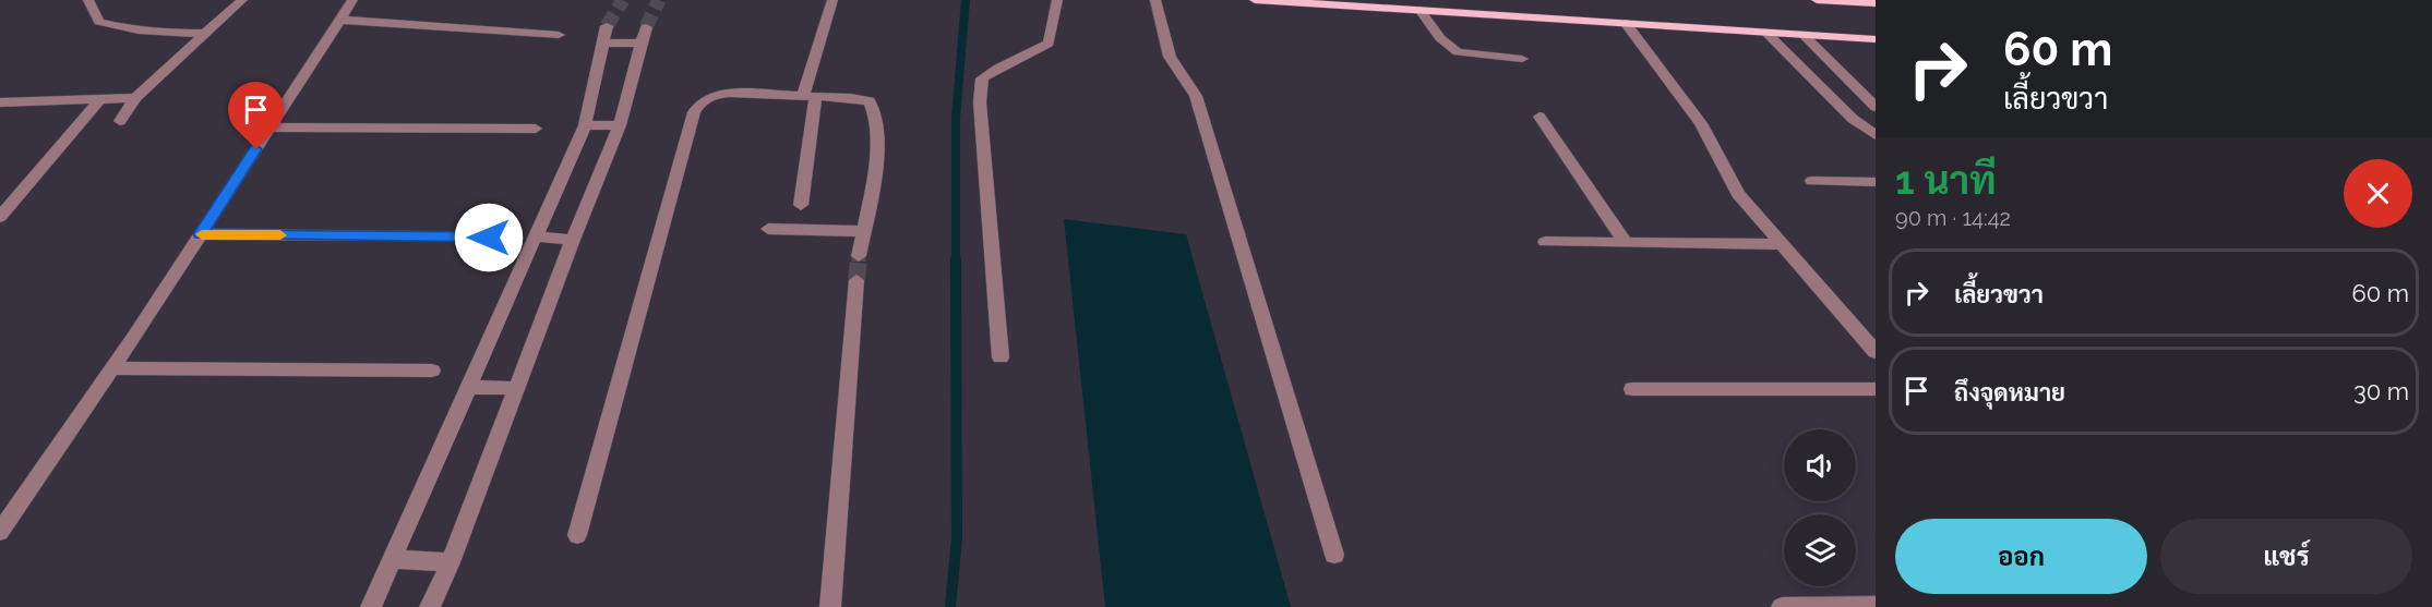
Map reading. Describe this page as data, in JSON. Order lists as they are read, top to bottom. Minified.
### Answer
{"page":{"turn":["60 m","เลี้ยวขวา"],"heading":["1 นาที","90 m · 14:42"],"list":[{"name":"เลี้ยวขวา","value":"60 m"},{"name":"ถึงจุดหมาย","value":"30 m"}],"buttons":["ออก","แชร์"]}}
